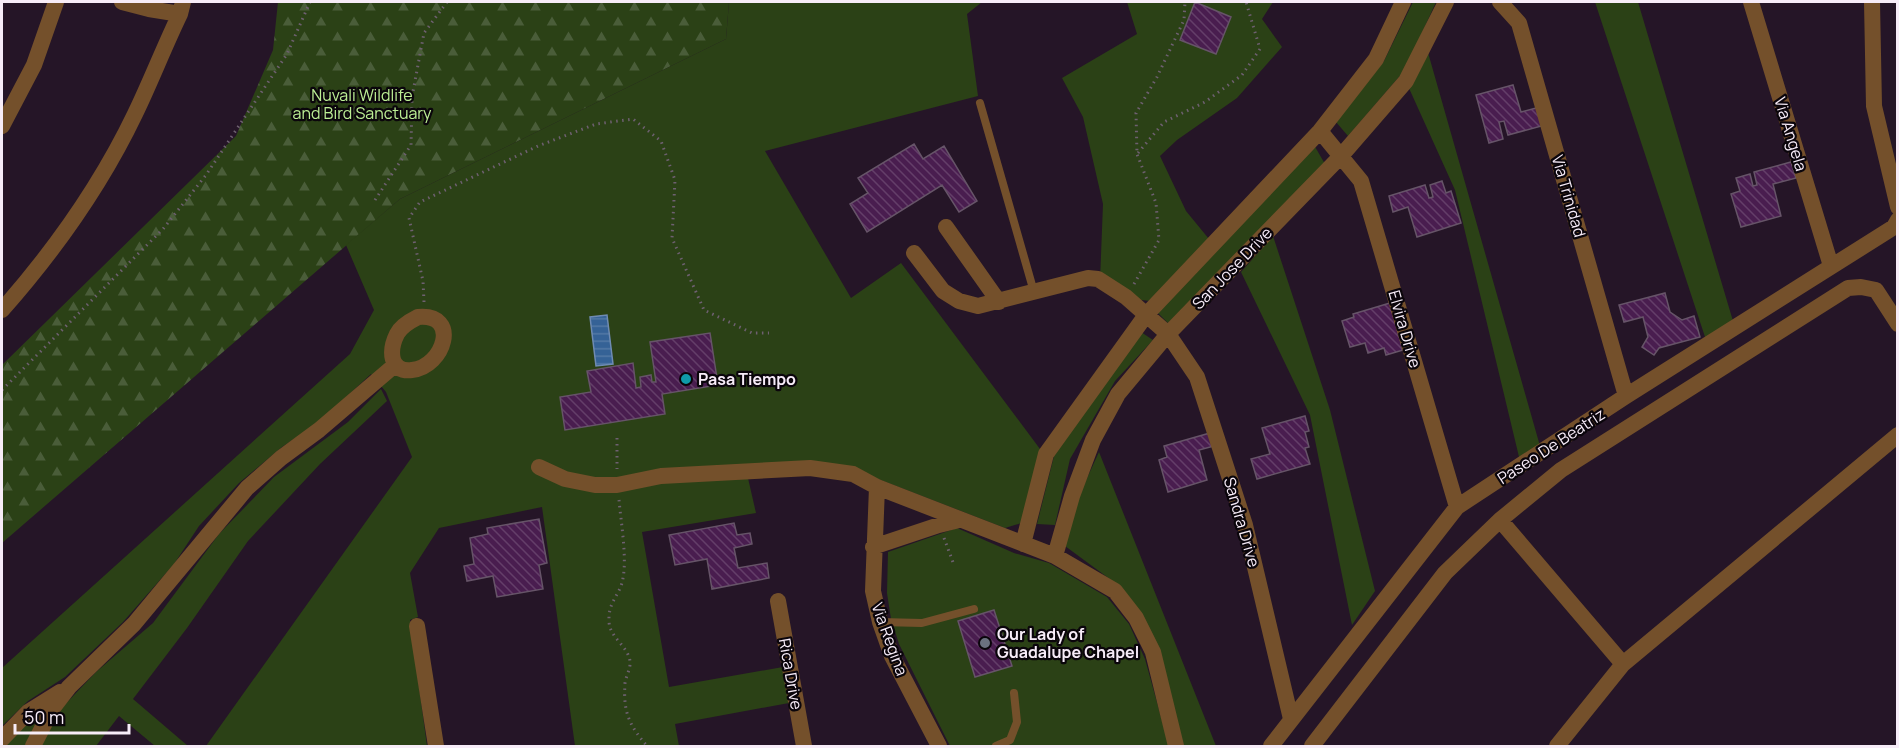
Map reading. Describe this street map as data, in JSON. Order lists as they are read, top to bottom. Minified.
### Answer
{"streets":{"street":["Via Angela","Via Trinidad","San Jose Drive","Elvira Drive","Paseo De Beatriz","Sandra Drive","Via Regina","Rica Drive"]},"crossings":[["Via Angela","Paseo De Beatriz"],["Via Trinidad","Paseo De Beatriz"],["San Jose Drive","Elvira Drive"],["San Jose Drive","Sandra Drive"],["Elvira Drive","Paseo De Beatriz"],["Paseo De Beatriz","Sandra Drive"]],"parks":["Nuvali Wildlife and Bird Sanctuary"],"places":["Pasa Tiempo","Our Lady of Guadalupe Chapel"],"scale_bar":"50 m"}
